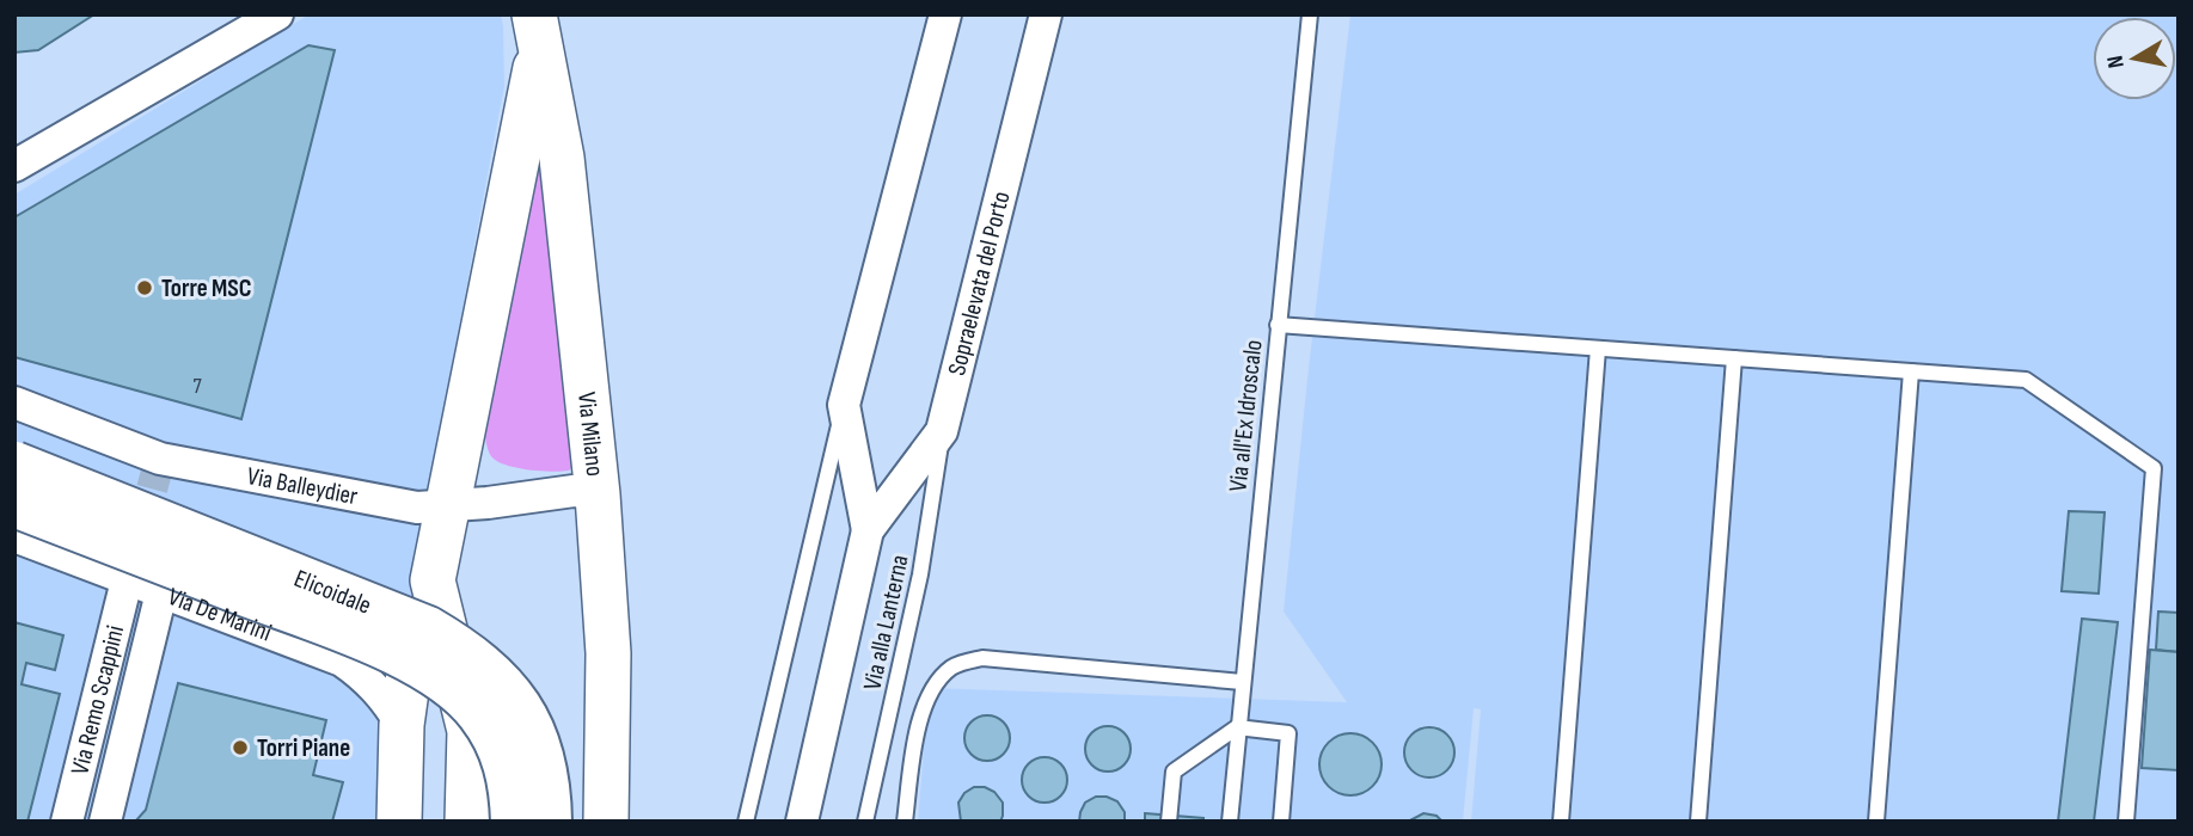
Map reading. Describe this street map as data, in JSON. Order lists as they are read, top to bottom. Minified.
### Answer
{"streets":{"highway":["Elicoidale"],"main road":["Via Milano"],"street":["Sopraelevata del Porto","Via Balleydier","Via De Marini","Via Remo Scappini"],"lane":["Via all'Ex Idroscalo","Via alla Lanterna"]},"crossings":[["Sopraelevata del Porto","Via alla Lanterna"],["Via Milano","Via Balleydier"],["Via De Marini","Via Remo Scappini"]],"places":["Torre MSC","Torri Piane"],"house_numbers":["7"],"north":"left"}
